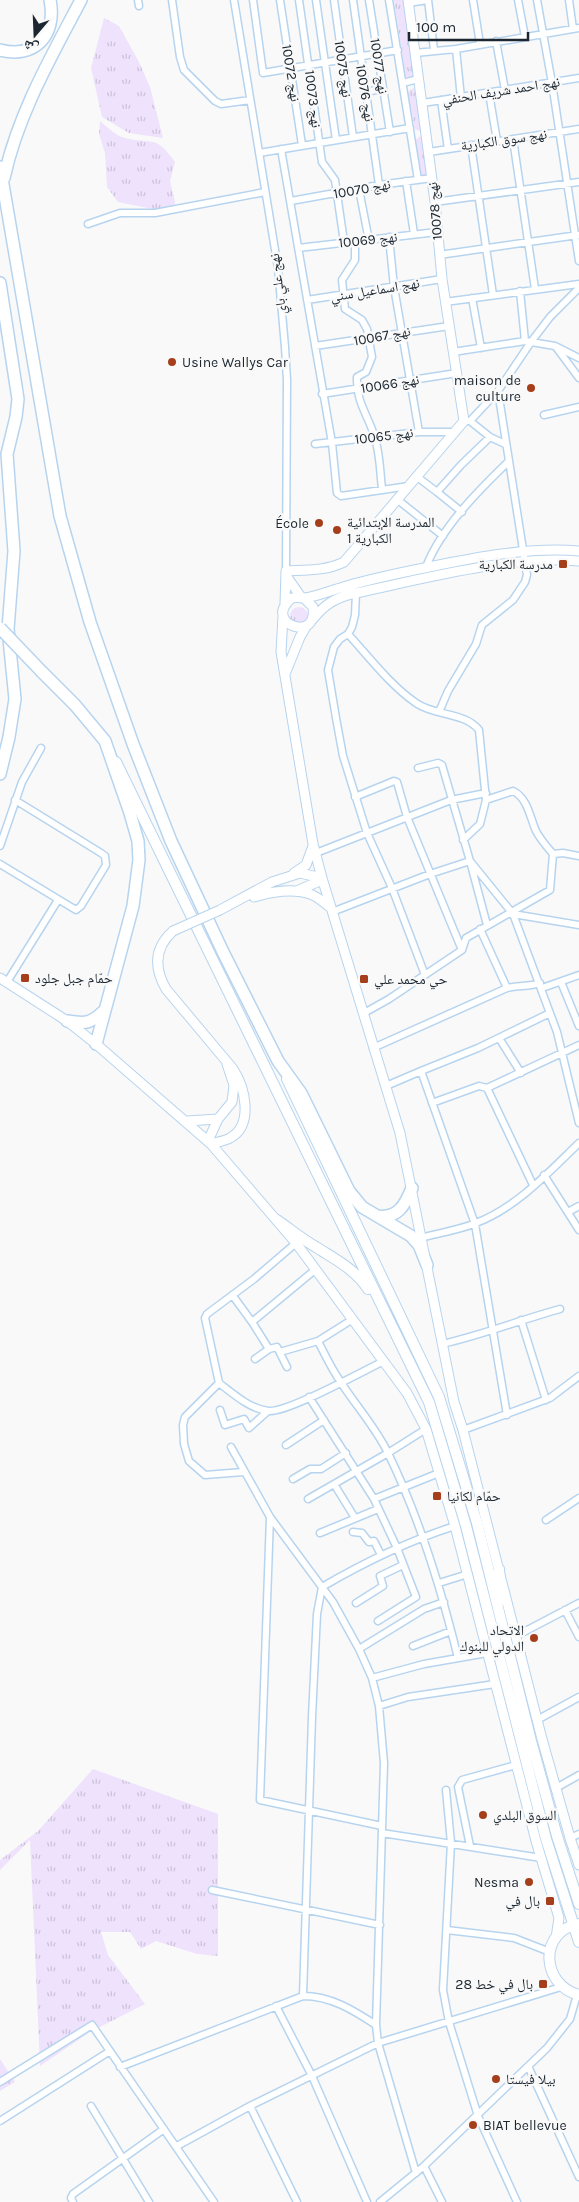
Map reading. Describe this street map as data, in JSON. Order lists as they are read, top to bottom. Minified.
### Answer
{"streets":{"main road":["نهج 10078","نهج علي باي"],"street":["نهج 10077","نهج 10075","نهج 10072","نهج احمد شريف الحنفي","نهج 10076","نهج 10073","نهج سوق الكبارية","نهج 10070","نهج 10069","نهج اسماعيل سني","نهج 10067","نهج 10066","نهج 10065"]},"crossings":[["نهج احمد شريف الحنفي","نهج 10078"],["نهج 10076","نهج 10070"],["نهج 10073","نهج 10070"],["نهج 10073","نهج 10069"],["نهج سوق الكبارية","نهج 10078"],["نهج 10070","نهج 10078"],["نهج 10078","نهج 10069"],["نهج 10078","نهج اسماعيل سني"],["نهج 10078","نهج 10067"],["نهج 10078","نهج 10066"]],"places":{"other":["Usine Wallys Car","maison de culture","École","المدرسة الإبتدائية الكبارية 1","الاتحاد الدولي للبنوك","السوق البلدي","Nesma","بيلا فيستا","BIAT bellevue"],"transit":["مدرسة الكبارية","حمّام جبل جلود","حي محمد علي","حمّام لكانيا","بال في","بال في خط 28"]},"scale_bar":"100 m","north":"bottom"}
